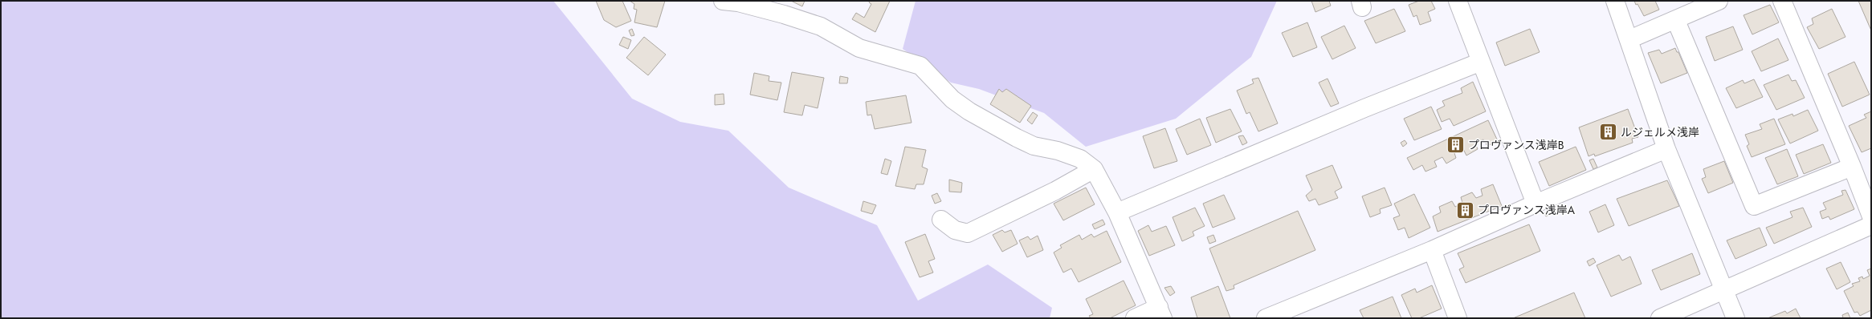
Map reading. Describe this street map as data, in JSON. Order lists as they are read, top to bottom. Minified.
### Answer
{"places":{"building":["ルジェルメ浅岸","プロヴァンス浅岸B","プロヴァンス浅岸A"]}}
